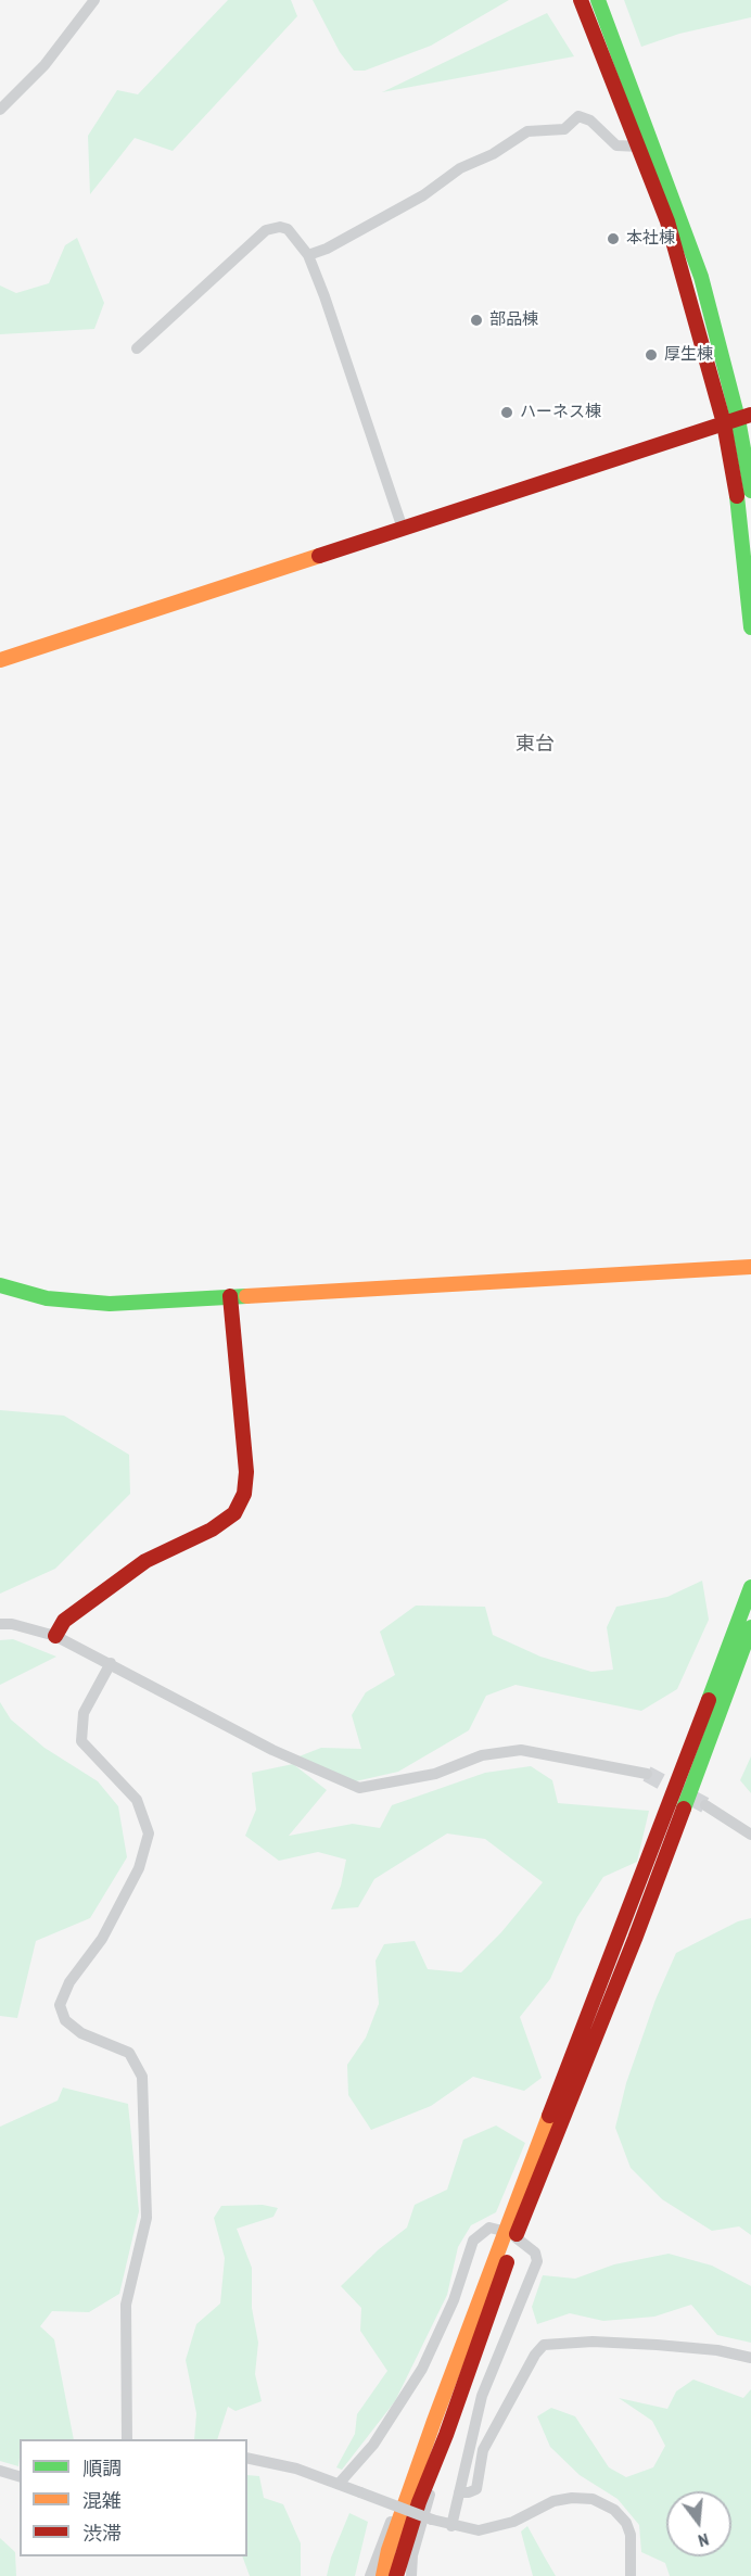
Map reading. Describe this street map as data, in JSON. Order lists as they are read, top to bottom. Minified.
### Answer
{"districts":["東台"],"places":["本社棟","部品棟","厚生棟","ハーネス棟"],"legend":["順調","混雑","渋滞"],"north":"bottom"}
